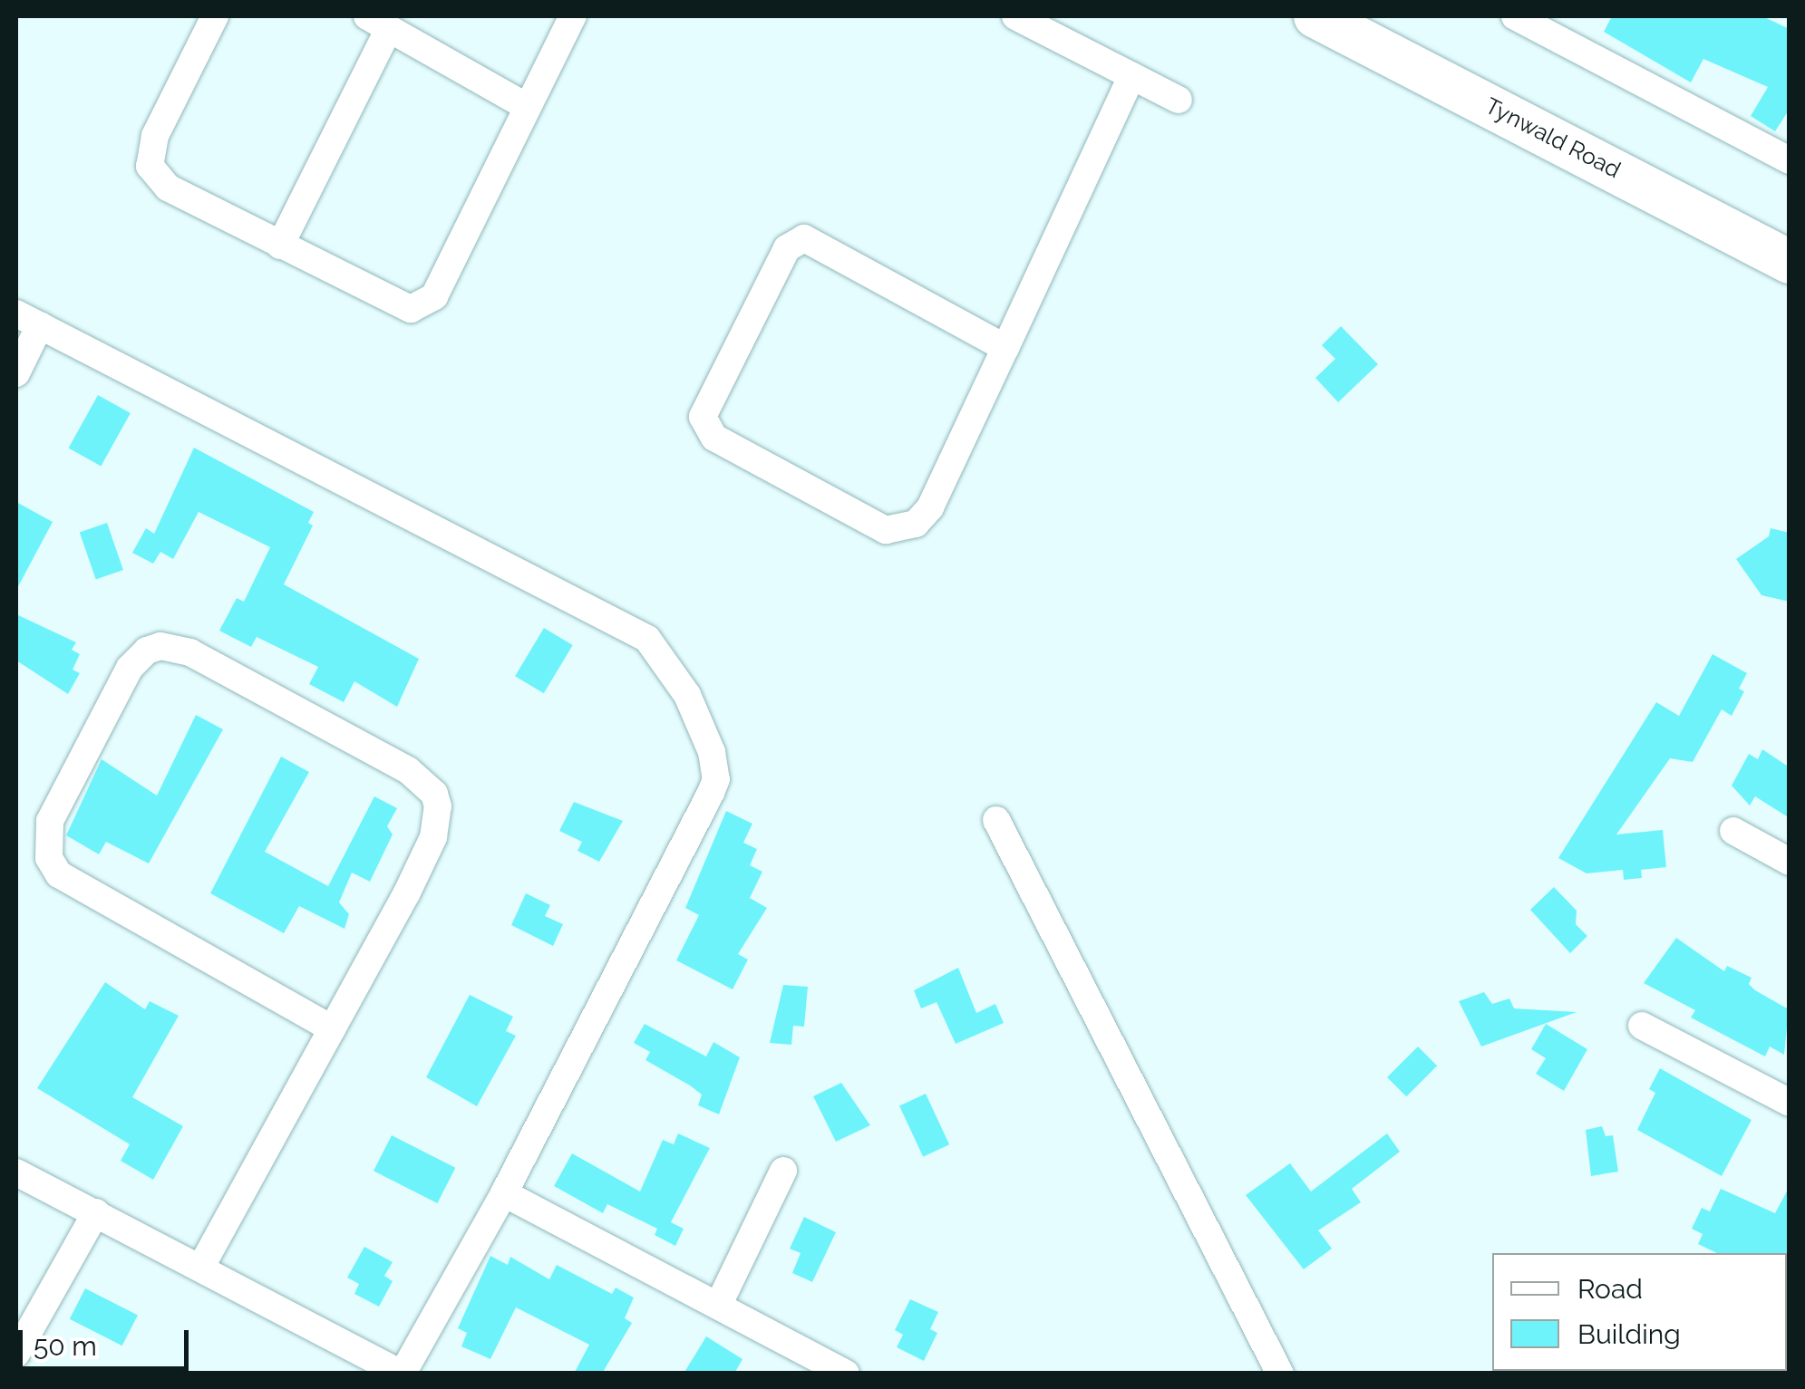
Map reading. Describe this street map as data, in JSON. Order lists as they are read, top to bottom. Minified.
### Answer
{"streets":{"main road":["Tynwald Road"]},"legend":["Road","Building"],"scale_bar":"50 m"}
